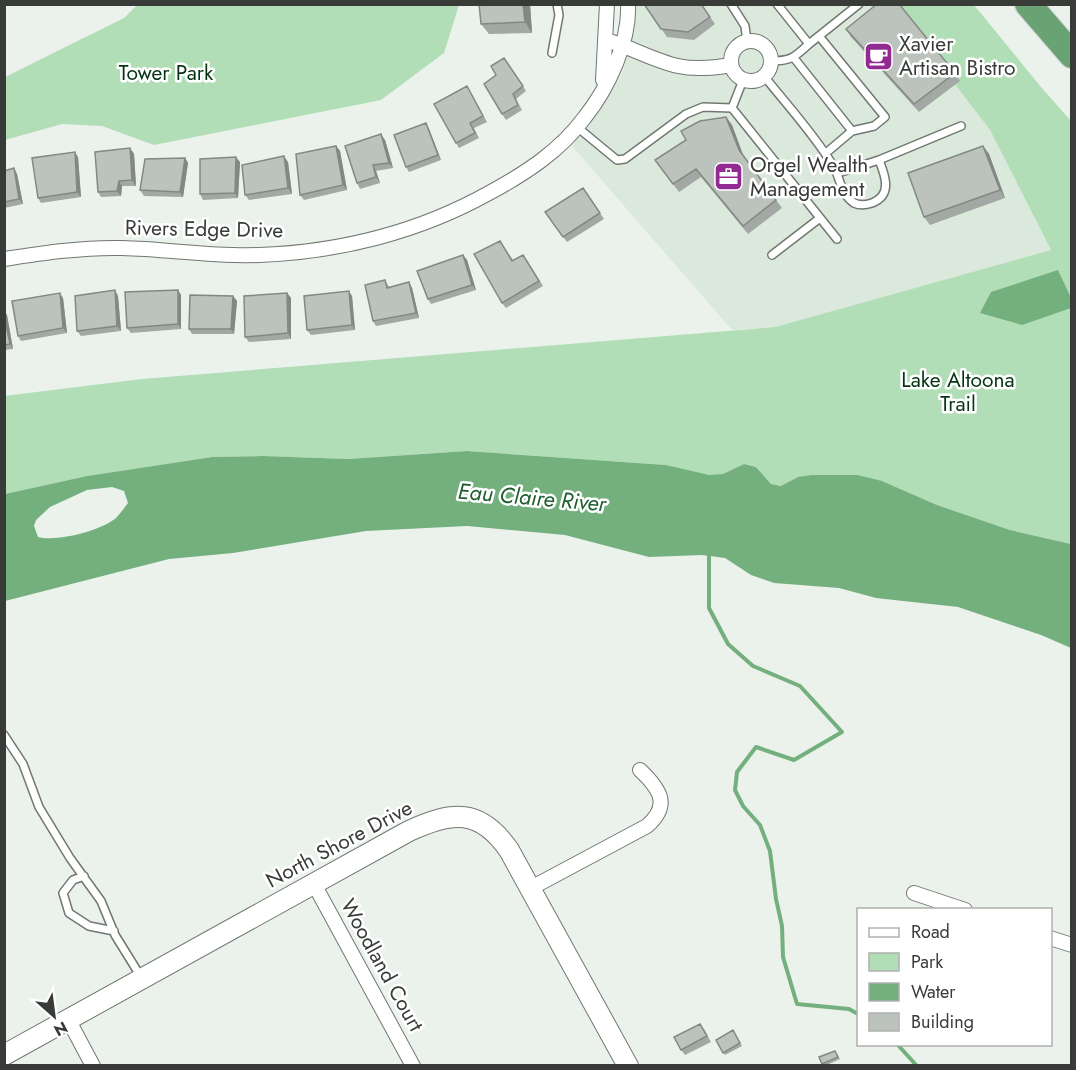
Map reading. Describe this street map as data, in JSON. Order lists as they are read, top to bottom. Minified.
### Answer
{"streets":{"street":["Rivers Edge Drive","North Shore Drive","Woodland Court"]},"crossings":[["North Shore Drive","Woodland Court"]],"water":["Eau Claire River"],"parks":["Tower Park","Lake Altoona Trail"],"places":{"cafe":["Xavier Artisan Bistro"],"office":["Orgel Wealth Management"]},"legend":["Road","Park","Water","Building"],"north":"bottom right"}
